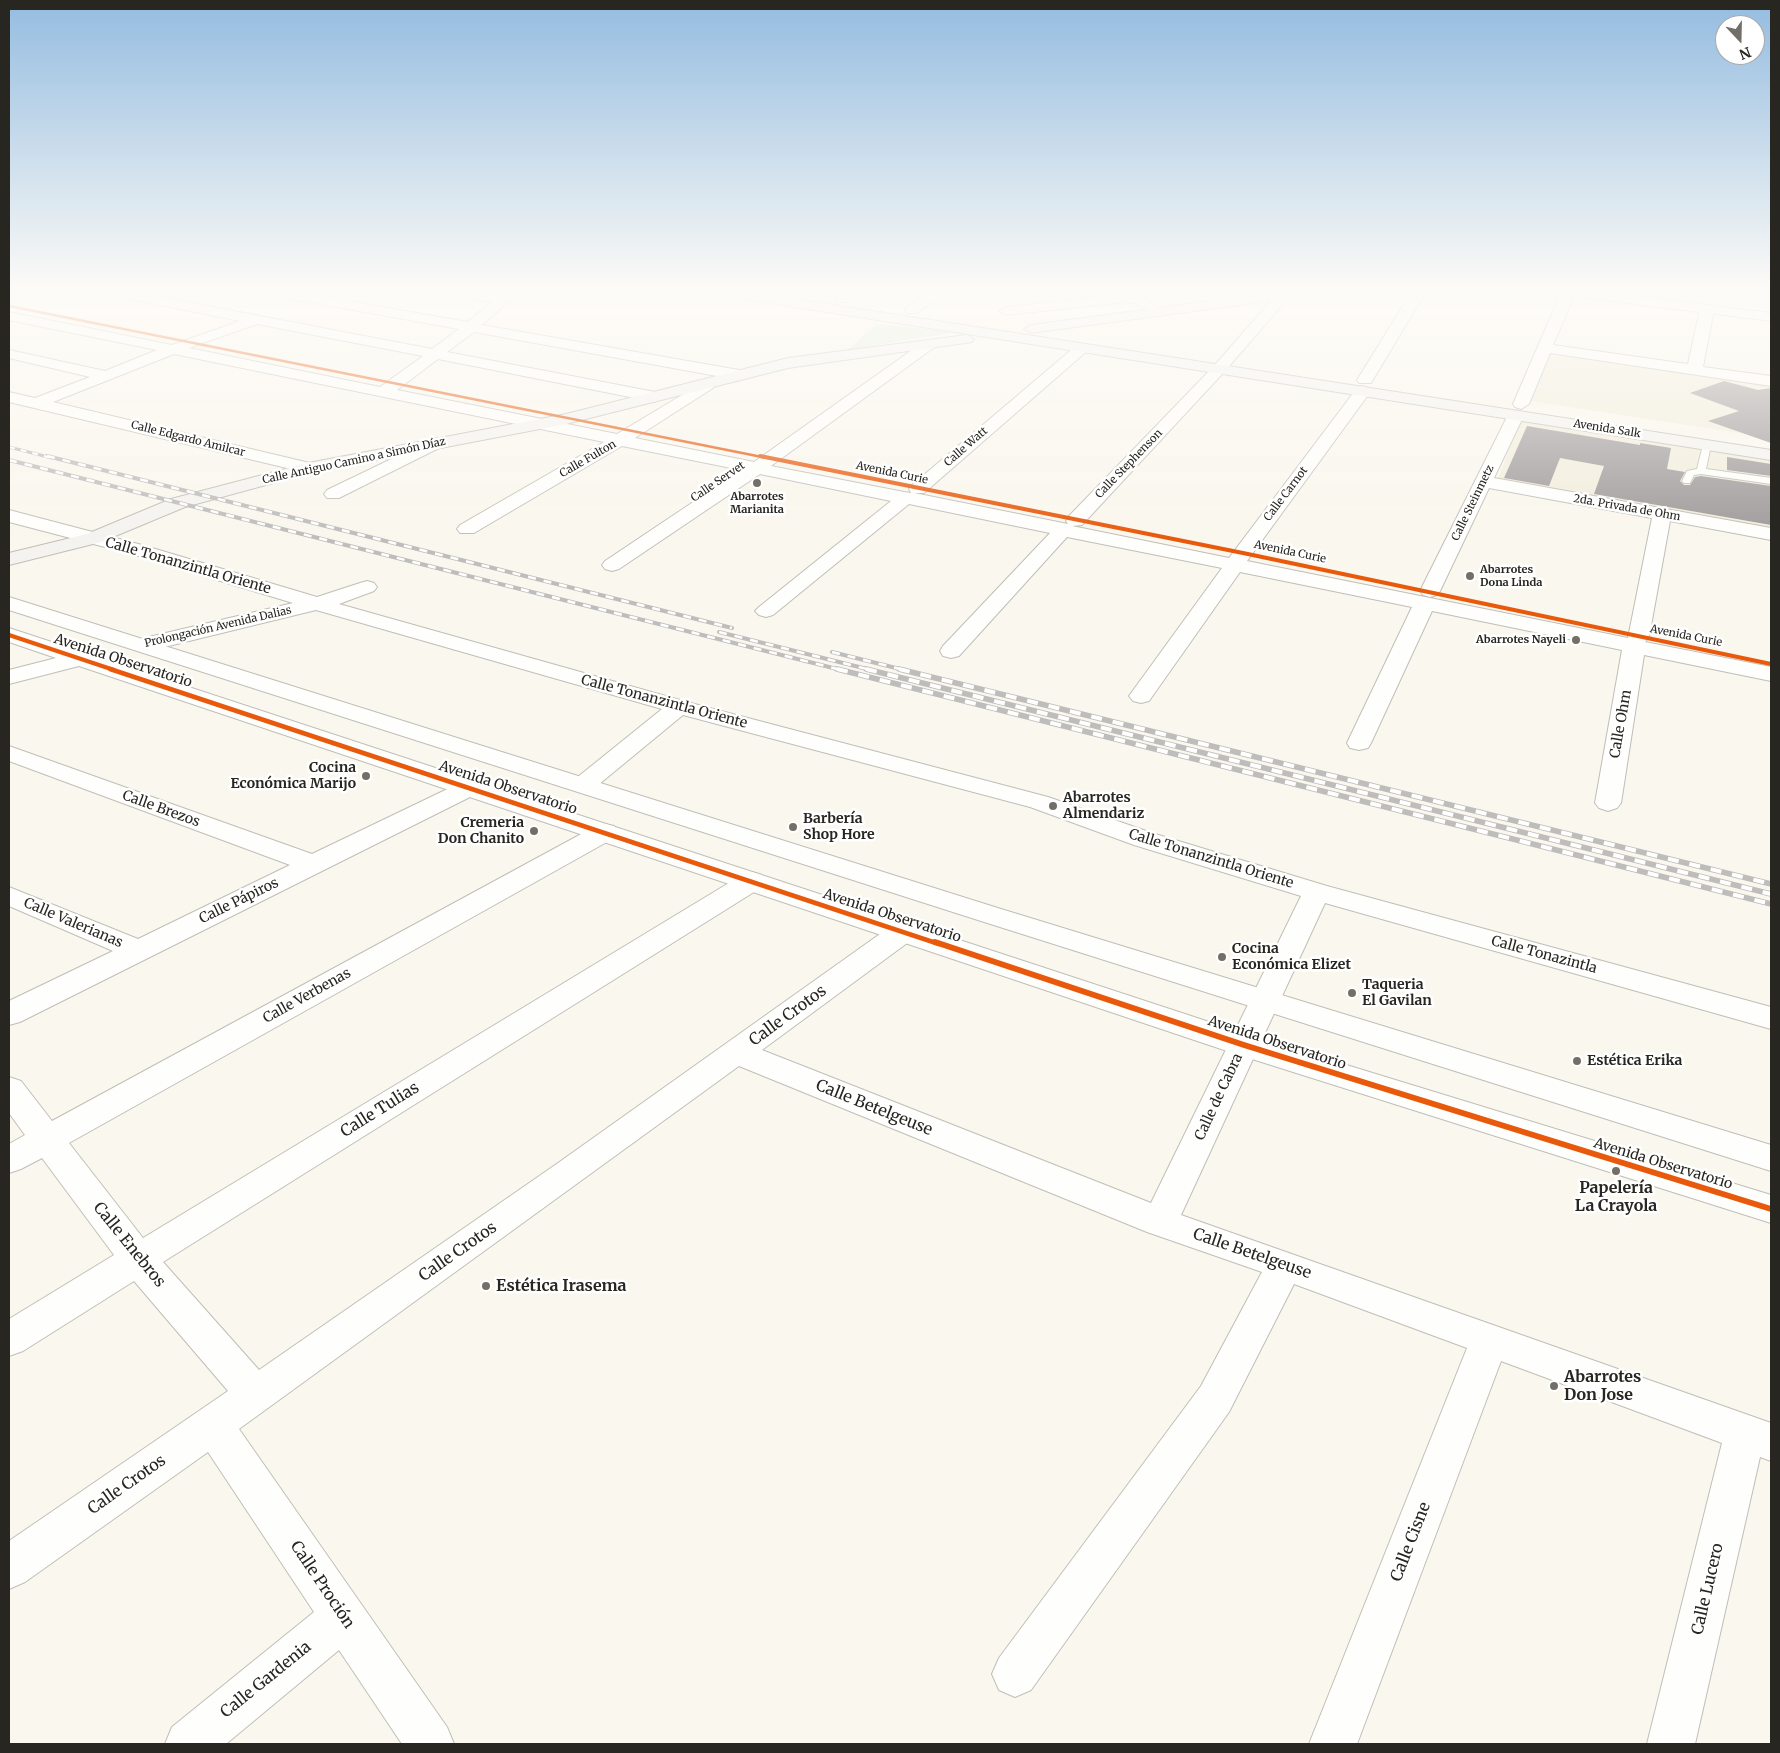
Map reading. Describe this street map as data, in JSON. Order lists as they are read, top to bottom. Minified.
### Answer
{"streets":{"main road":["Avenida Salk","Calle Antiguo Camino a Simón Díaz"],"street":["Calle Edgardo Amilcar","Calle Watt","Calle Fulton","Calle Stephenson","Avenida Curie","Calle Servet","Calle Carnot","Calle Steinmetz","2da. Privada de Ohm","Calle Tonanzintla Oriente","Prolongación Avenida Dalias","Avenida Observatorio","Calle Ohm","Calle Brezos","Calle Pápiros","Calle Valerianas","Calle Tonazintla","Calle Verbenas","Calle Crotos","Calle de Cabra","Calle Betelgeuse","Calle Tulias","Calle Enebros","Calle Cisne","Calle Proción","Calle Lucero","Calle Gardenia"]},"crossings":[["Avenida Salk","Calle Carnot"],["Avenida Salk","Calle Steinmetz"],["Calle Edgardo Amilcar","Calle Antiguo Camino a Simón Díaz"],["Calle Watt","Avenida Curie"],["Calle Fulton","Calle Antiguo Camino a Simón Díaz"],["Calle Fulton","Avenida Curie"],["Calle Antiguo Camino a Simón Díaz","Avenida Curie"],["Calle Antiguo Camino a Simón Díaz","Calle Tonanzintla Oriente"],["Calle Stephenson","Avenida Curie"],["Avenida Curie","Calle Servet"],["Avenida Curie","Calle Carnot"],["Avenida Curie","Calle Steinmetz"],["Avenida Curie","Calle Ohm"],["Calle Steinmetz","2da. Privada de Ohm"],["2da. Privada de Ohm","Calle Ohm"],["Calle Tonanzintla Oriente","Prolongación Avenida Dalias"],["Calle Tonanzintla Oriente","Calle Tonazintla"],["Calle Tonanzintla Oriente","Calle de Cabra"],["Prolongación Avenida Dalias","Avenida Observatorio"],["Avenida Observatorio","Calle Pápiros"],["Avenida Observatorio","Calle Verbenas"],["Avenida Observatorio","Calle Crotos"],["Avenida Observatorio","Calle de Cabra"],["Avenida Observatorio","Calle Tulias"],["Calle Brezos","Calle Pápiros"],["Calle Pápiros","Calle Valerianas"],["Calle Tonazintla","Calle de Cabra"],["Calle Verbenas","Calle Enebros"],["Calle Crotos","Calle Betelgeuse"],["Calle Crotos","Calle Enebros"],["Calle Crotos","Calle Proción"],["Calle de Cabra","Calle Betelgeuse"],["Calle Betelgeuse","Calle Cisne"],["Calle Betelgeuse","Calle Lucero"],["Calle Tulias","Calle Enebros"],["Calle Proción","Calle Gardenia"]],"places":["Abarrotes Marianita","Abarrotes Dona Linda","Abarrotes Nayeli","Cocina Económica Marijo","Abarrotes Almendariz","Barbería Shop Hore","Cremeria Don Chanito","Cocina Económica Elizet","Taqueria El Gavilan","Estética Erika","Papelería La Crayola","Estética Irasema","Abarrotes Don Jose"],"north":"bottom"}
